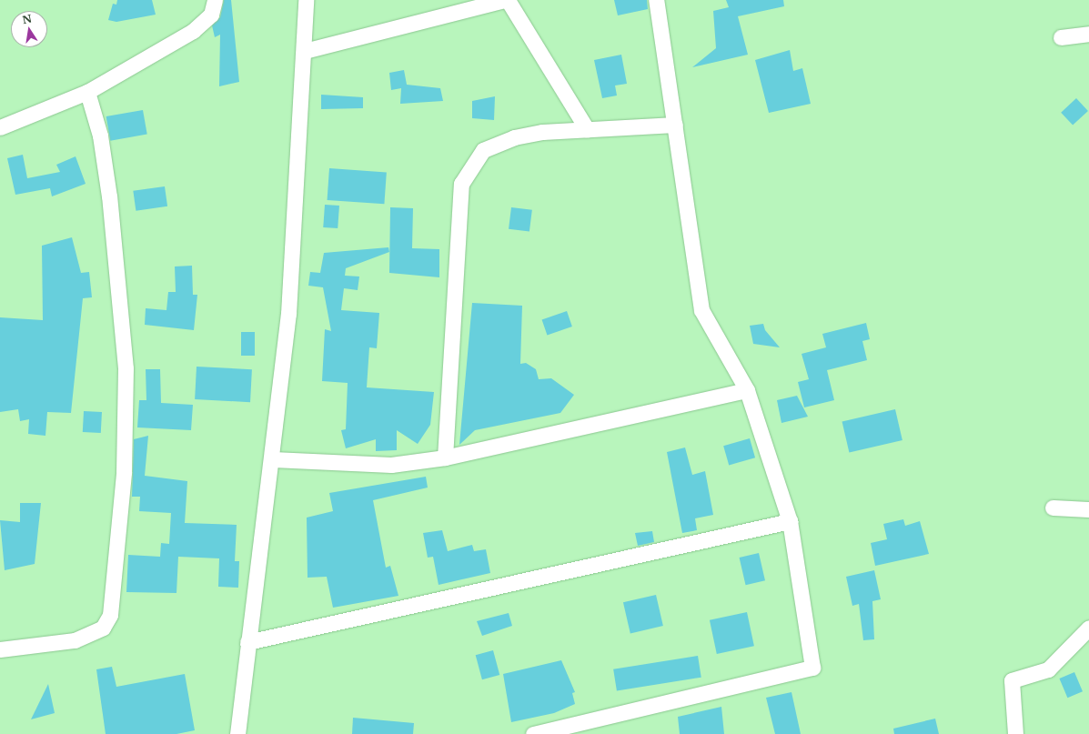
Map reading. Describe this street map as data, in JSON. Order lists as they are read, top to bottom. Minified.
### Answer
{"north":"top"}
